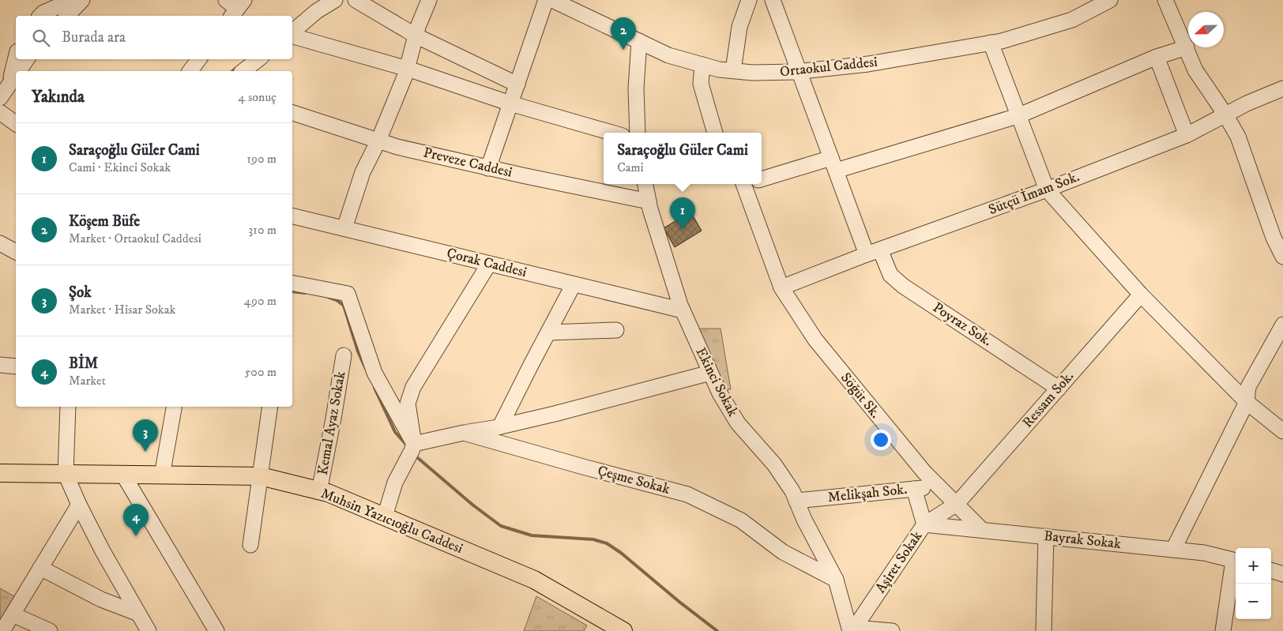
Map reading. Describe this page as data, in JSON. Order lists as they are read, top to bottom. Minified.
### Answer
{"streets":{"main road":["Muhsin Yazıcıoğlu Caddesi"],"street":["Ortaokul Caddesi","Preveze Caddesi","Sütçü İmam Sok.","Çorak Caddesi","Poyraz Sok.","Ekinci Sokak","Söğüt Sk.","Ressam Sok.","Kemal Ayaz Sokak","Çeşme Sokak","Melikşah Sok.","Bayrak Sokak","Aşiret Sokak"]},"crossings":[["Ortaokul Caddesi","Poyraz Sok."],["Preveze Caddesi","Ekinci Sokak"],["Sütçü İmam Sok.","Poyraz Sok."],["Sütçü İmam Sok.","Söğüt Sk."],["Çorak Caddesi","Ekinci Sokak"],["Poyraz Sok.","Ressam Sok."],["Ekinci Sokak","Çeşme Sokak"],["Ekinci Sokak","Melikşah Sok."],["Ekinci Sokak","Aşiret Sokak"],["Söğüt Sk.","Ressam Sok."],["Söğüt Sk.","Melikşah Sok."],["Söğüt Sk.","Bayrak Sokak"],["Söğüt Sk.","Aşiret Sokak"],["Ressam Sok.","Aşiret Sokak"],["Kemal Ayaz Sokak","Muhsin Yazıcıoğlu Caddesi"],["Bayrak Sokak","Aşiret Sokak"]],"north":"left","page":{"search":"Burada ara","pins":["2","1","3","4"],"heading":["Yakında","4 sonuç"],"list":[{"mark":"1","name":"Saraçoğlu Güler Cami","note":"Cami · Ekinci Sokak","value":"190 m"},{"mark":"2","name":"Köşem Büfe","note":"Market · Ortaokul Caddesi","value":"310 m"},{"mark":"3","name":"Şok","note":"Market · Hisar Sokak","value":"490 m"},{"mark":"4","name":"BİM","note":"Market","value":"500 m"}],"popup":["Saraçoğlu Güler Cami","Cami"],"map_buttons":["+","−"]}}
